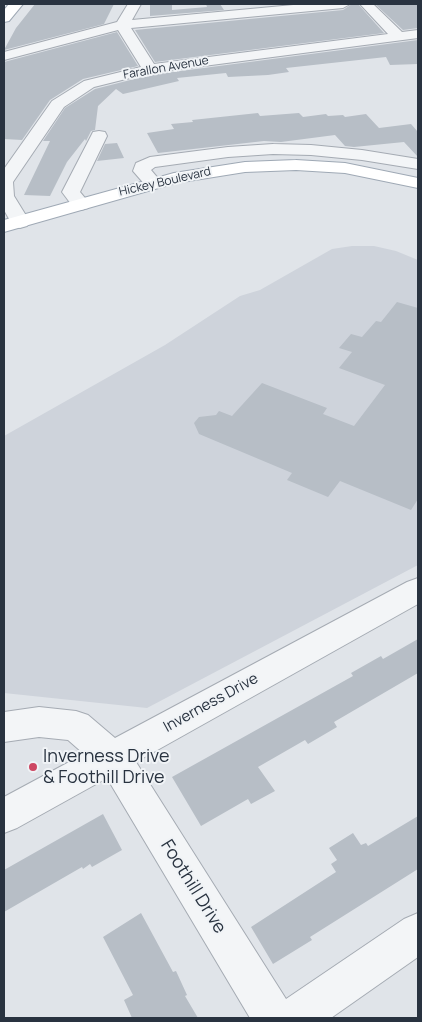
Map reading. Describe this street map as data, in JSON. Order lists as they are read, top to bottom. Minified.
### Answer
{"streets":{"main road":["Hickey Boulevard"],"street":["Farallon Avenue","Inverness Drive","Foothill Drive"]},"crossings":[["Farallon Avenue","Hickey Boulevard"],["Inverness Drive","Foothill Drive"]],"places":["Inverness Drive & Foothill Drive"]}
